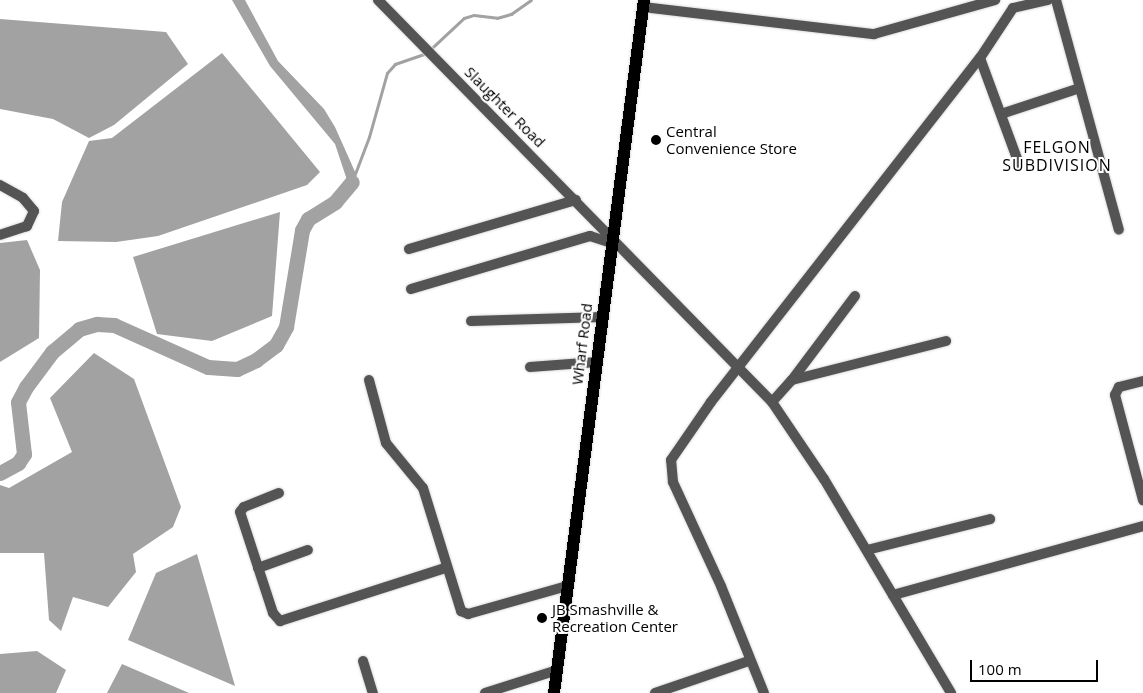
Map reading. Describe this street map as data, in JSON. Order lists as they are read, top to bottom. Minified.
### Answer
{"streets":{"main road":["Wharf Road"],"street":["Slaughter Road"]},"crossings":[["Slaughter Road","Wharf Road"]],"districts":["FELGON SUBDIVISION"],"places":["Central Convenience Store","JB Smashville & Recreation Center"],"scale_bar":"100 m"}
